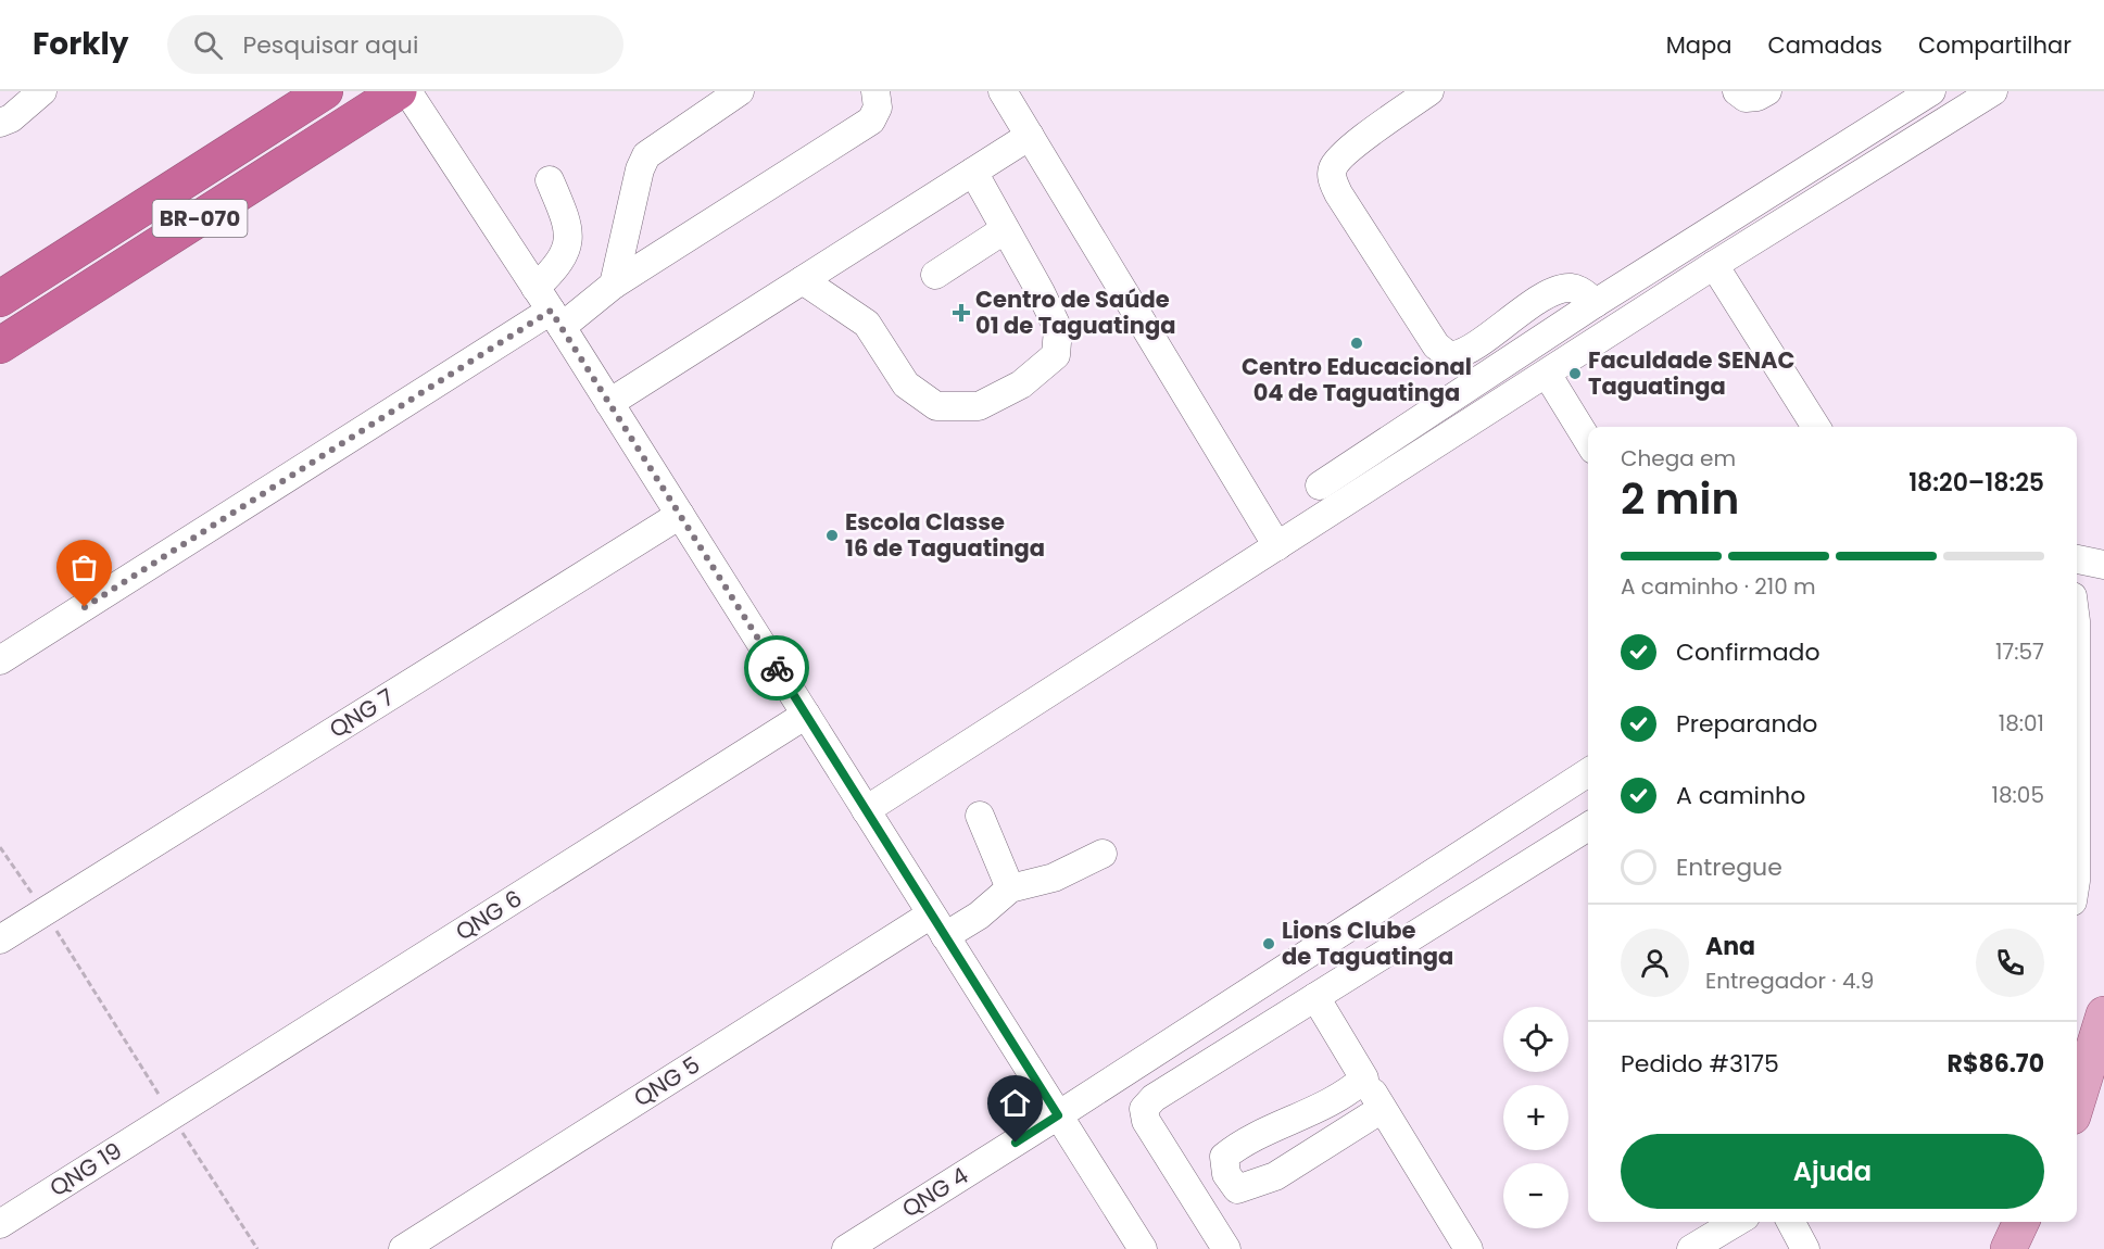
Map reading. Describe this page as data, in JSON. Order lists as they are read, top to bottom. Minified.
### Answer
{"streets":{"highway":["BR-070"],"street":["QNG 7","QNG 6","QNG 5","QNG 19","QNG 4"]},"crossings":[["QNG 6","QNG 19"]],"places":{"health":["Centro de Saúde 01 de Taguatinga"],"other":["Centro Educacional 04 de Taguatinga","Faculdade SENAC Taguatinga","Escola Classe 16 de Taguatinga","Lions Clube de Taguatinga"]},"page":{"header":"Forkly","search":"Pesquisar aqui","nav":["Mapa","Camadas","Compartilhar"],"heading":["2 min","Chega em","18:20–18:25"],"panel":["Ana","Entregador · 4.9","Pedido #3175","R$86.70"],"bar":"A caminho · 210 m","list":[["Confirmado","17:57"],["Preparando","18:01"],["A caminho","18:05"],"Entregue"],"map_buttons":["+","−"],"buttons":"Ajuda"}}
